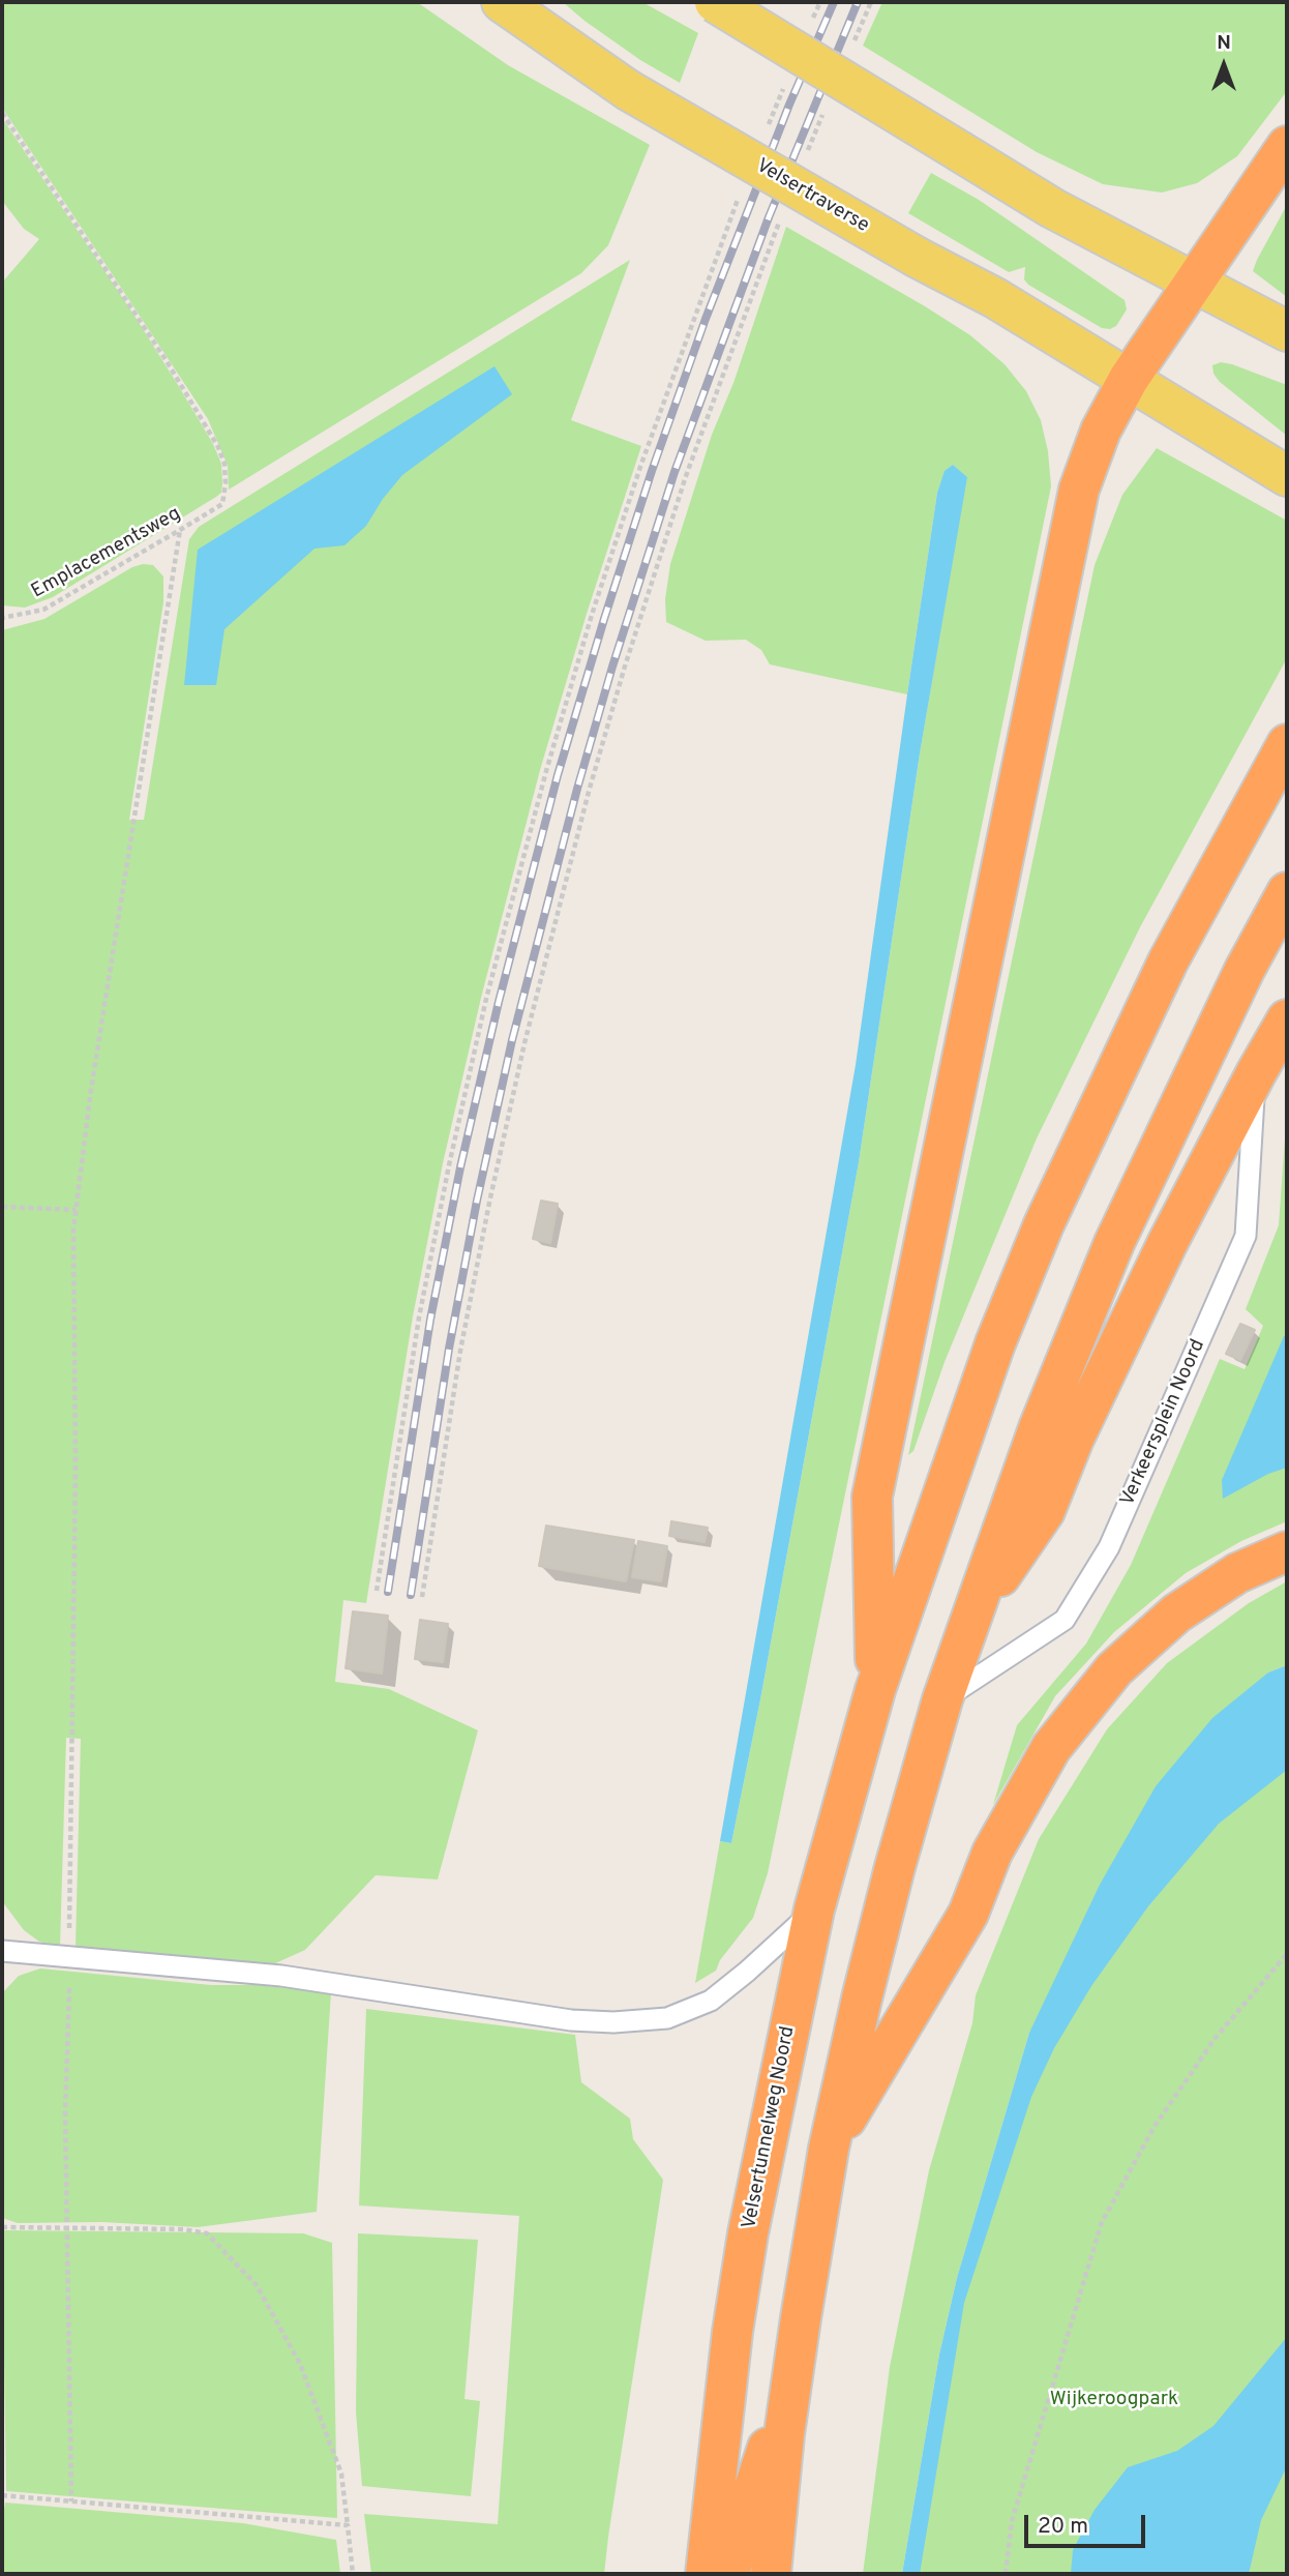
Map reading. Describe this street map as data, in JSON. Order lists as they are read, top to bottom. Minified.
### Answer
{"streets":{"highway":["Velsertunnelweg Noord"],"main road":["Velsertraverse"],"lane":["Verkeersplein Noord"],"path":["Emplacementsweg"]},"parks":["Wijkeroogpark"],"scale_bar":"20 m","north":"top"}
